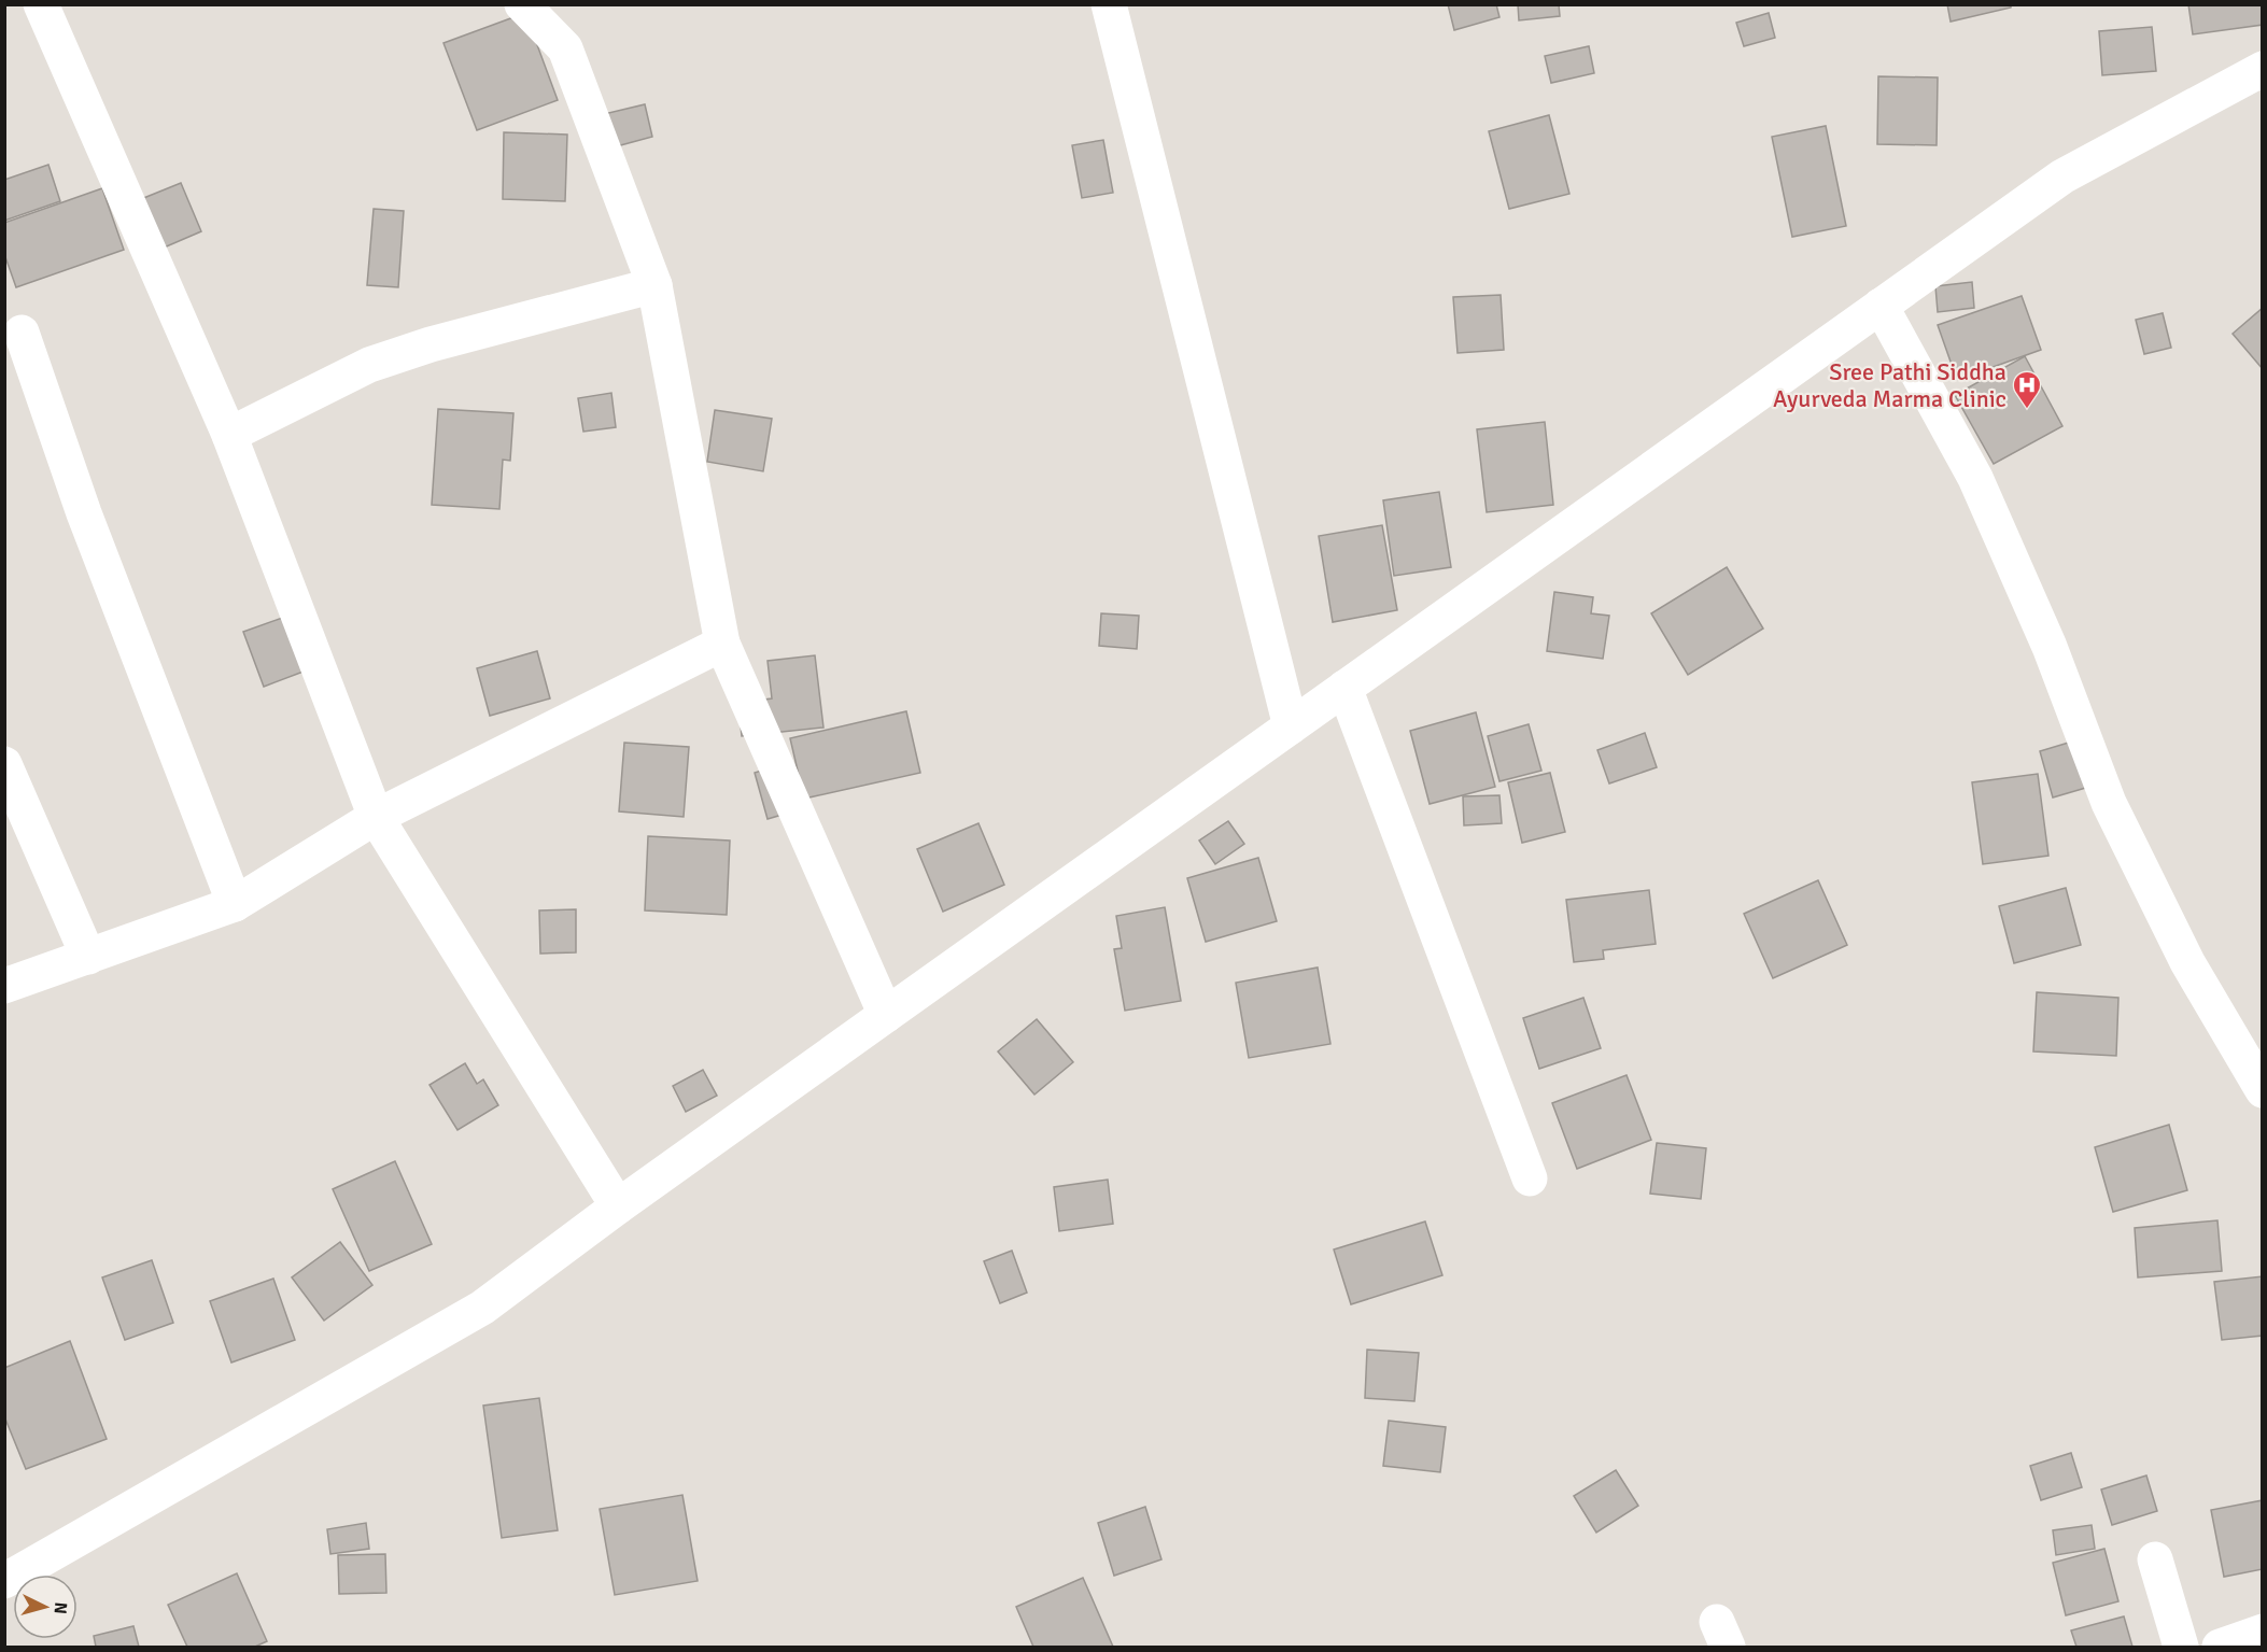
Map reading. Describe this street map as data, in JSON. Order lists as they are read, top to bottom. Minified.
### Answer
{"places":{"hospital":["Sree Pathi Siddha Ayurveda Marma Clinic"]},"north":"right"}
